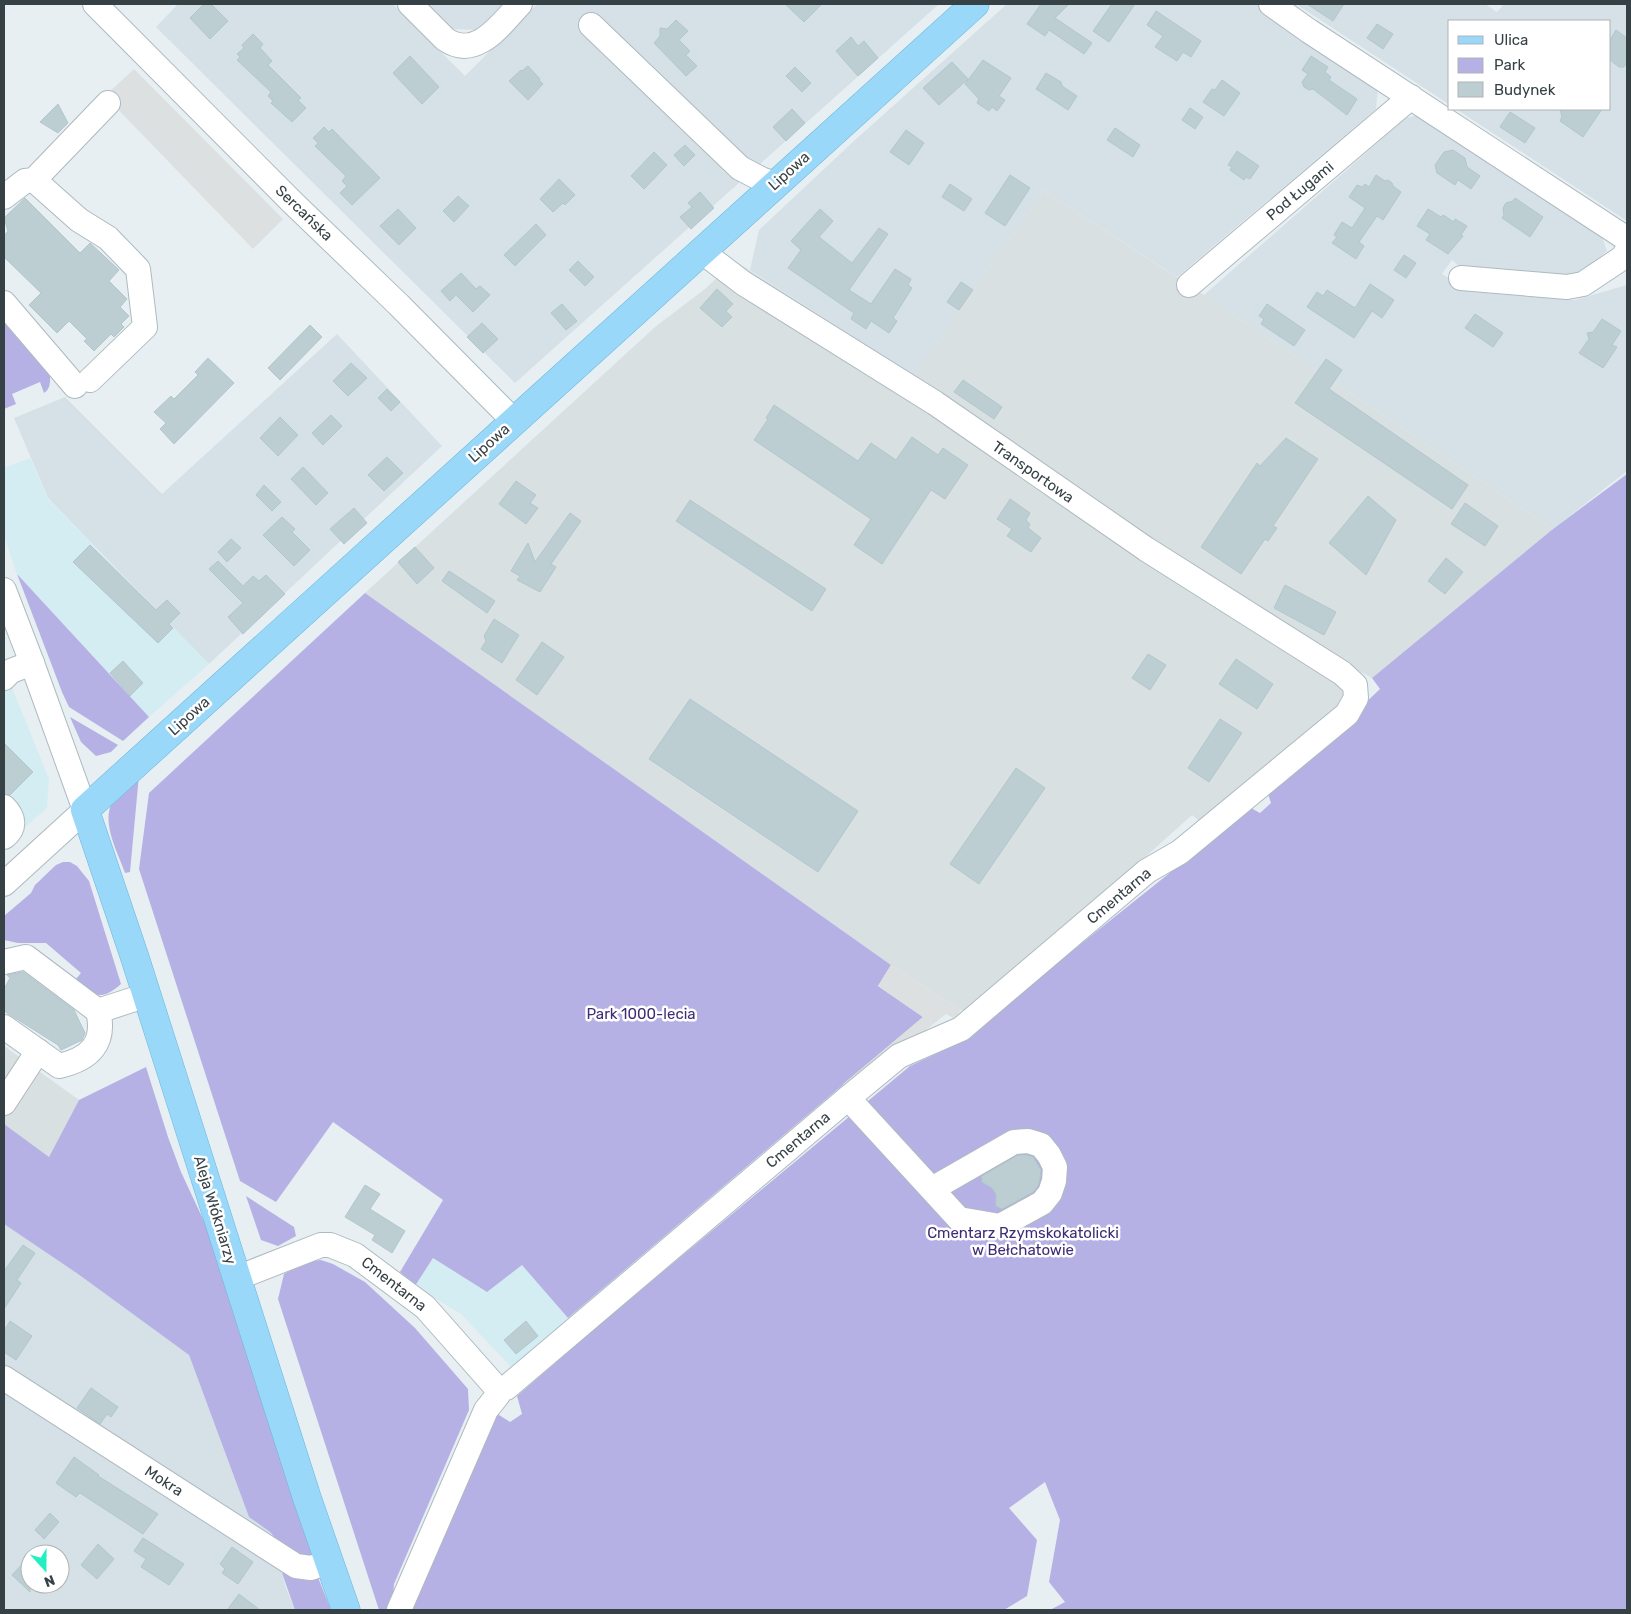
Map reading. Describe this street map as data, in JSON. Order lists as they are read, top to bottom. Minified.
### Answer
{"streets":{"main road":["Lipowa","Aleja Włókniarzy"],"street":["Pod Ługami","Sercańska","Transportowa","Cmentarna","Mokra"]},"crossings":[["Lipowa","Sercańska"],["Lipowa","Transportowa"],["Lipowa","Aleja Włókniarzy"],["Transportowa","Cmentarna"],["Cmentarna","Aleja Włókniarzy"],["Aleja Włókniarzy","Mokra"]],"parks":["Park 1000-lecia","Cmentarz Rzymskokatolicki w Bełchatowie"],"legend":["Ulica","Park","Budynek"],"north":"bottom"}
